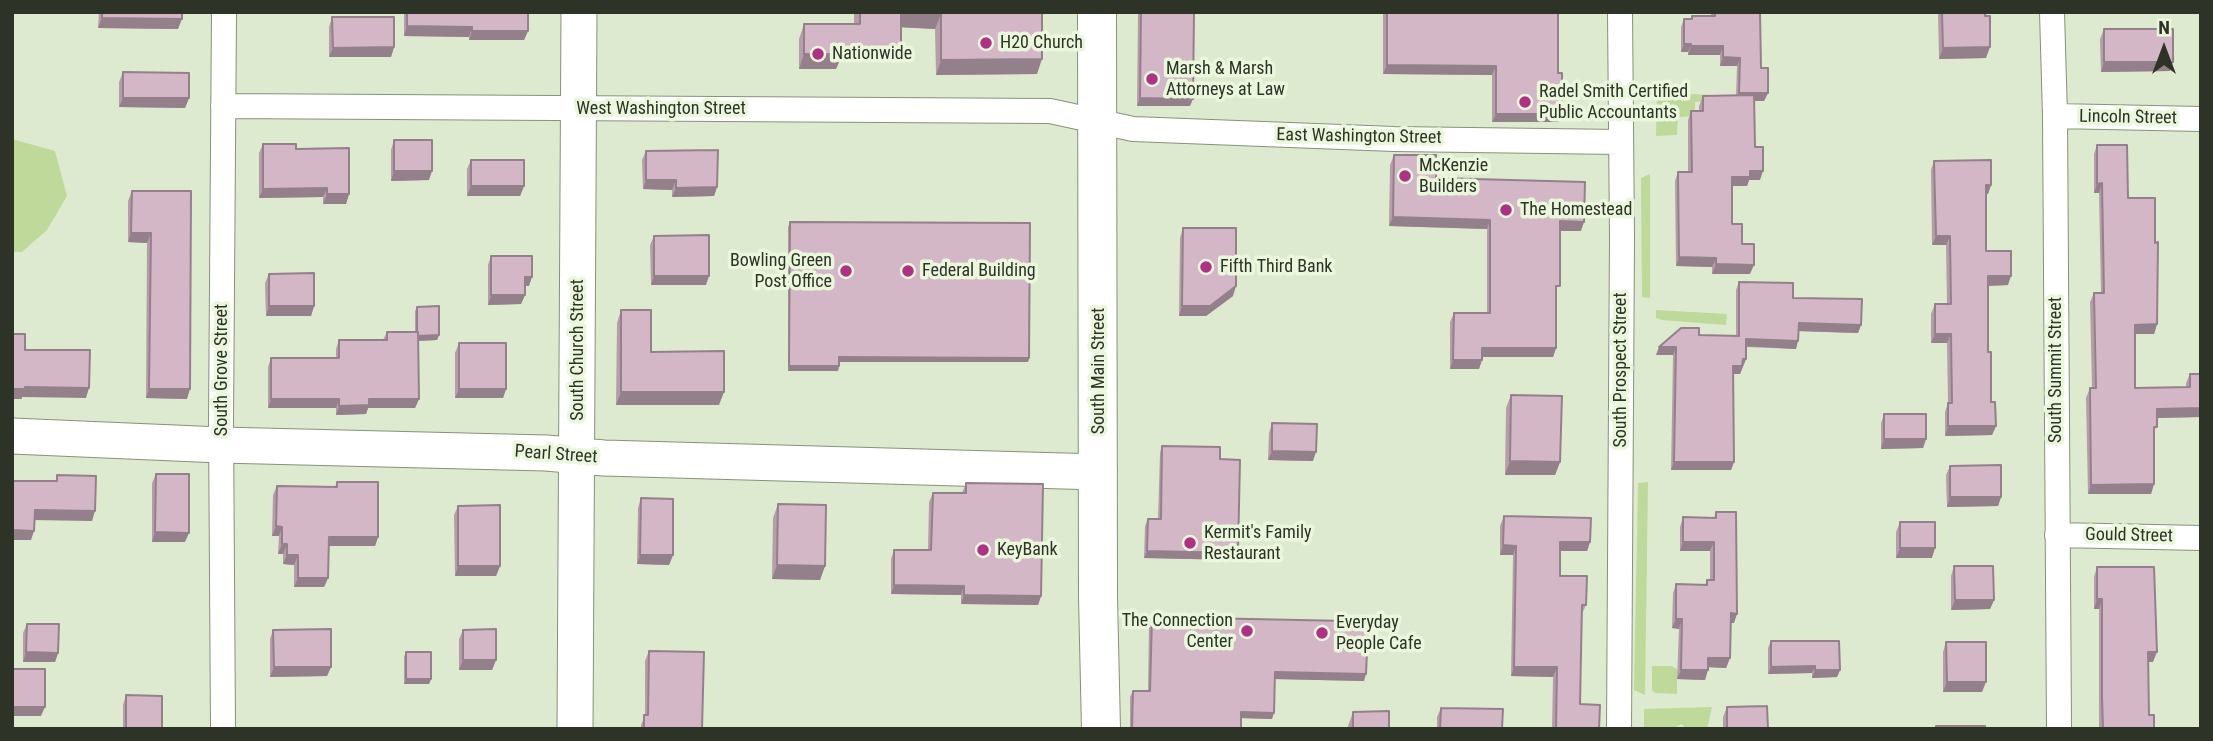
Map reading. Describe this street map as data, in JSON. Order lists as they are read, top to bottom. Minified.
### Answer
{"streets":{"main road":["South Main Street"],"street":["West Washington Street","Lincoln Street","East Washington Street","South Church Street","South Grove Street","South Prospect Street","South Summit Street","Pearl Street","Gould Street"]},"crossings":[["West Washington Street","East Washington Street"],["West Washington Street","South Church Street"],["West Washington Street","South Grove Street"],["West Washington Street","South Main Street"],["Lincoln Street","South Summit Street"],["East Washington Street","South Prospect Street"],["East Washington Street","South Main Street"],["South Church Street","Pearl Street"],["South Grove Street","Pearl Street"],["South Summit Street","Gould Street"],["South Main Street","Pearl Street"]],"places":["H20 Church","Nationwide","Marsh & Marsh Attorneys at Law","Radel Smith Certified Public Accountants","McKenzie Builders","The Homestead","Fifth Third Bank","Bowling Green Post Office","Federal Building","Kermit's Family Restaurant","KeyBank","The Connection Center","Everyday People Cafe"],"north":"top"}
